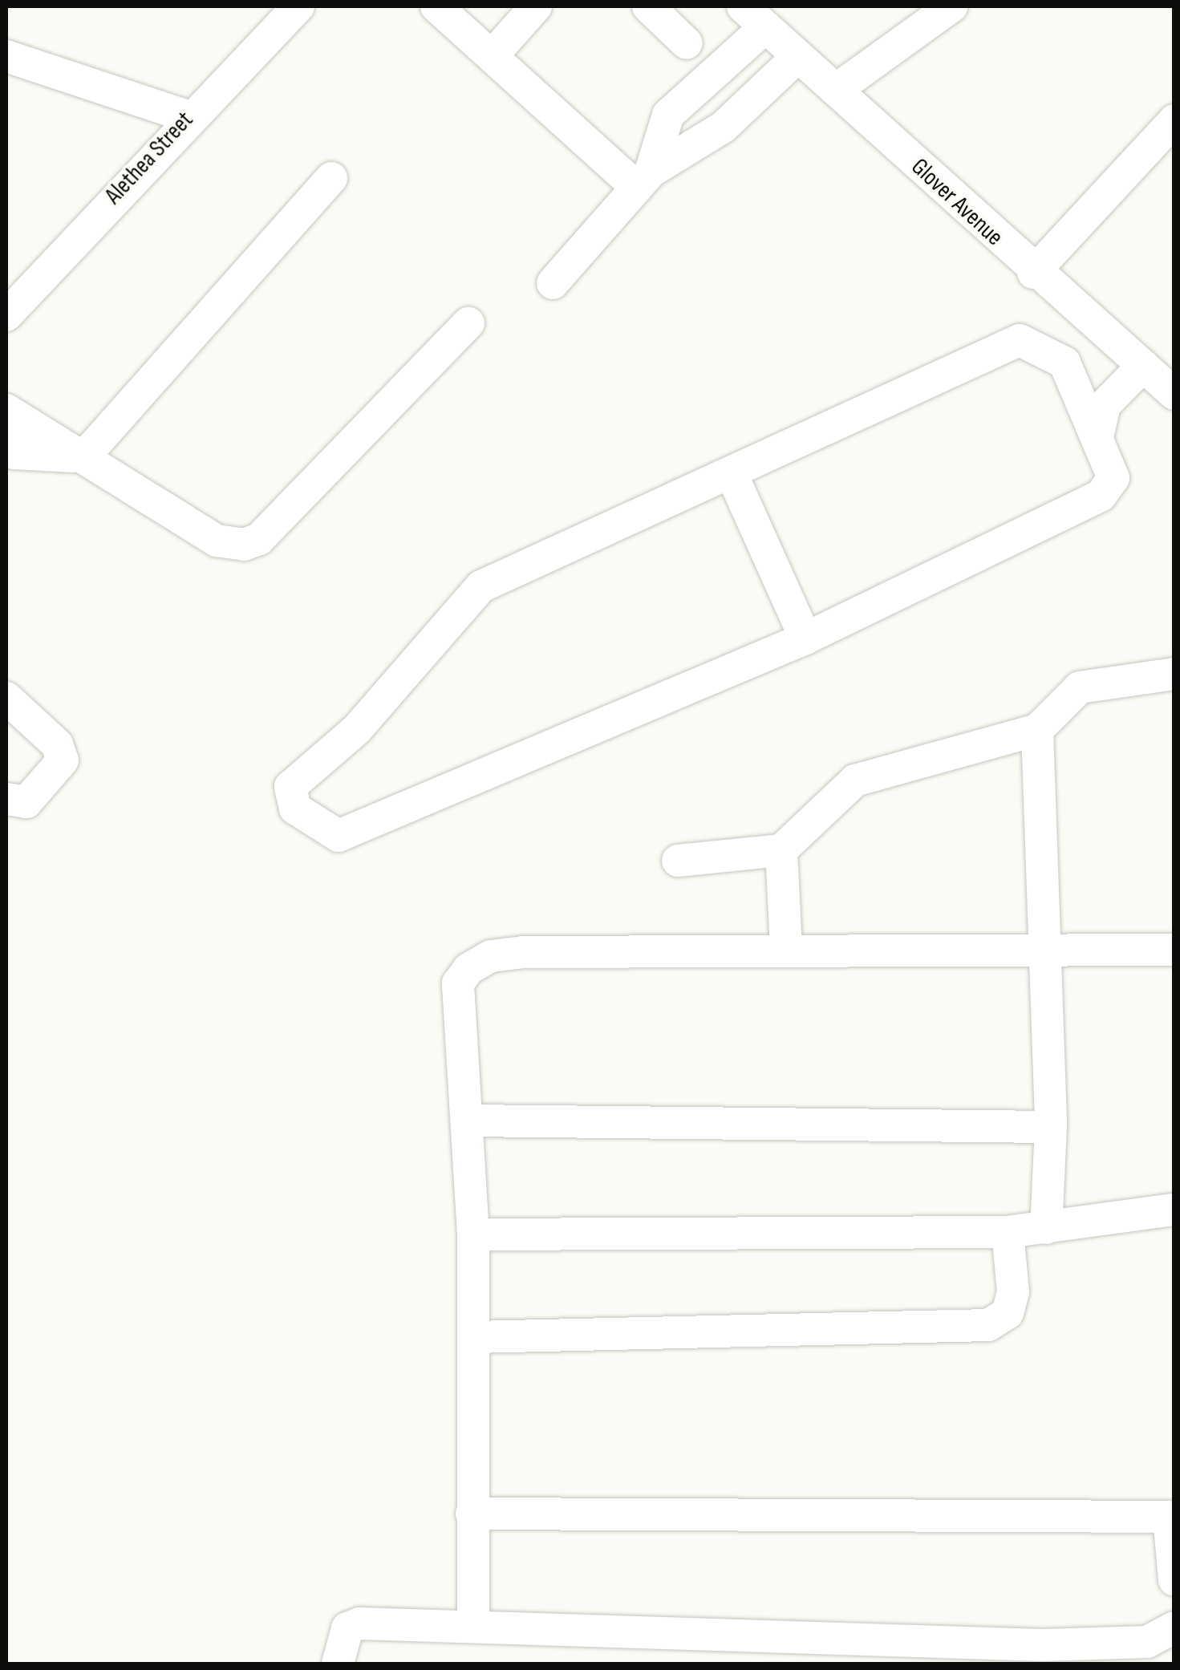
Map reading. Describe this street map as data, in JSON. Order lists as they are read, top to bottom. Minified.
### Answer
{"streets":{"street":["Alethea Street","Glover Avenue"]}}
